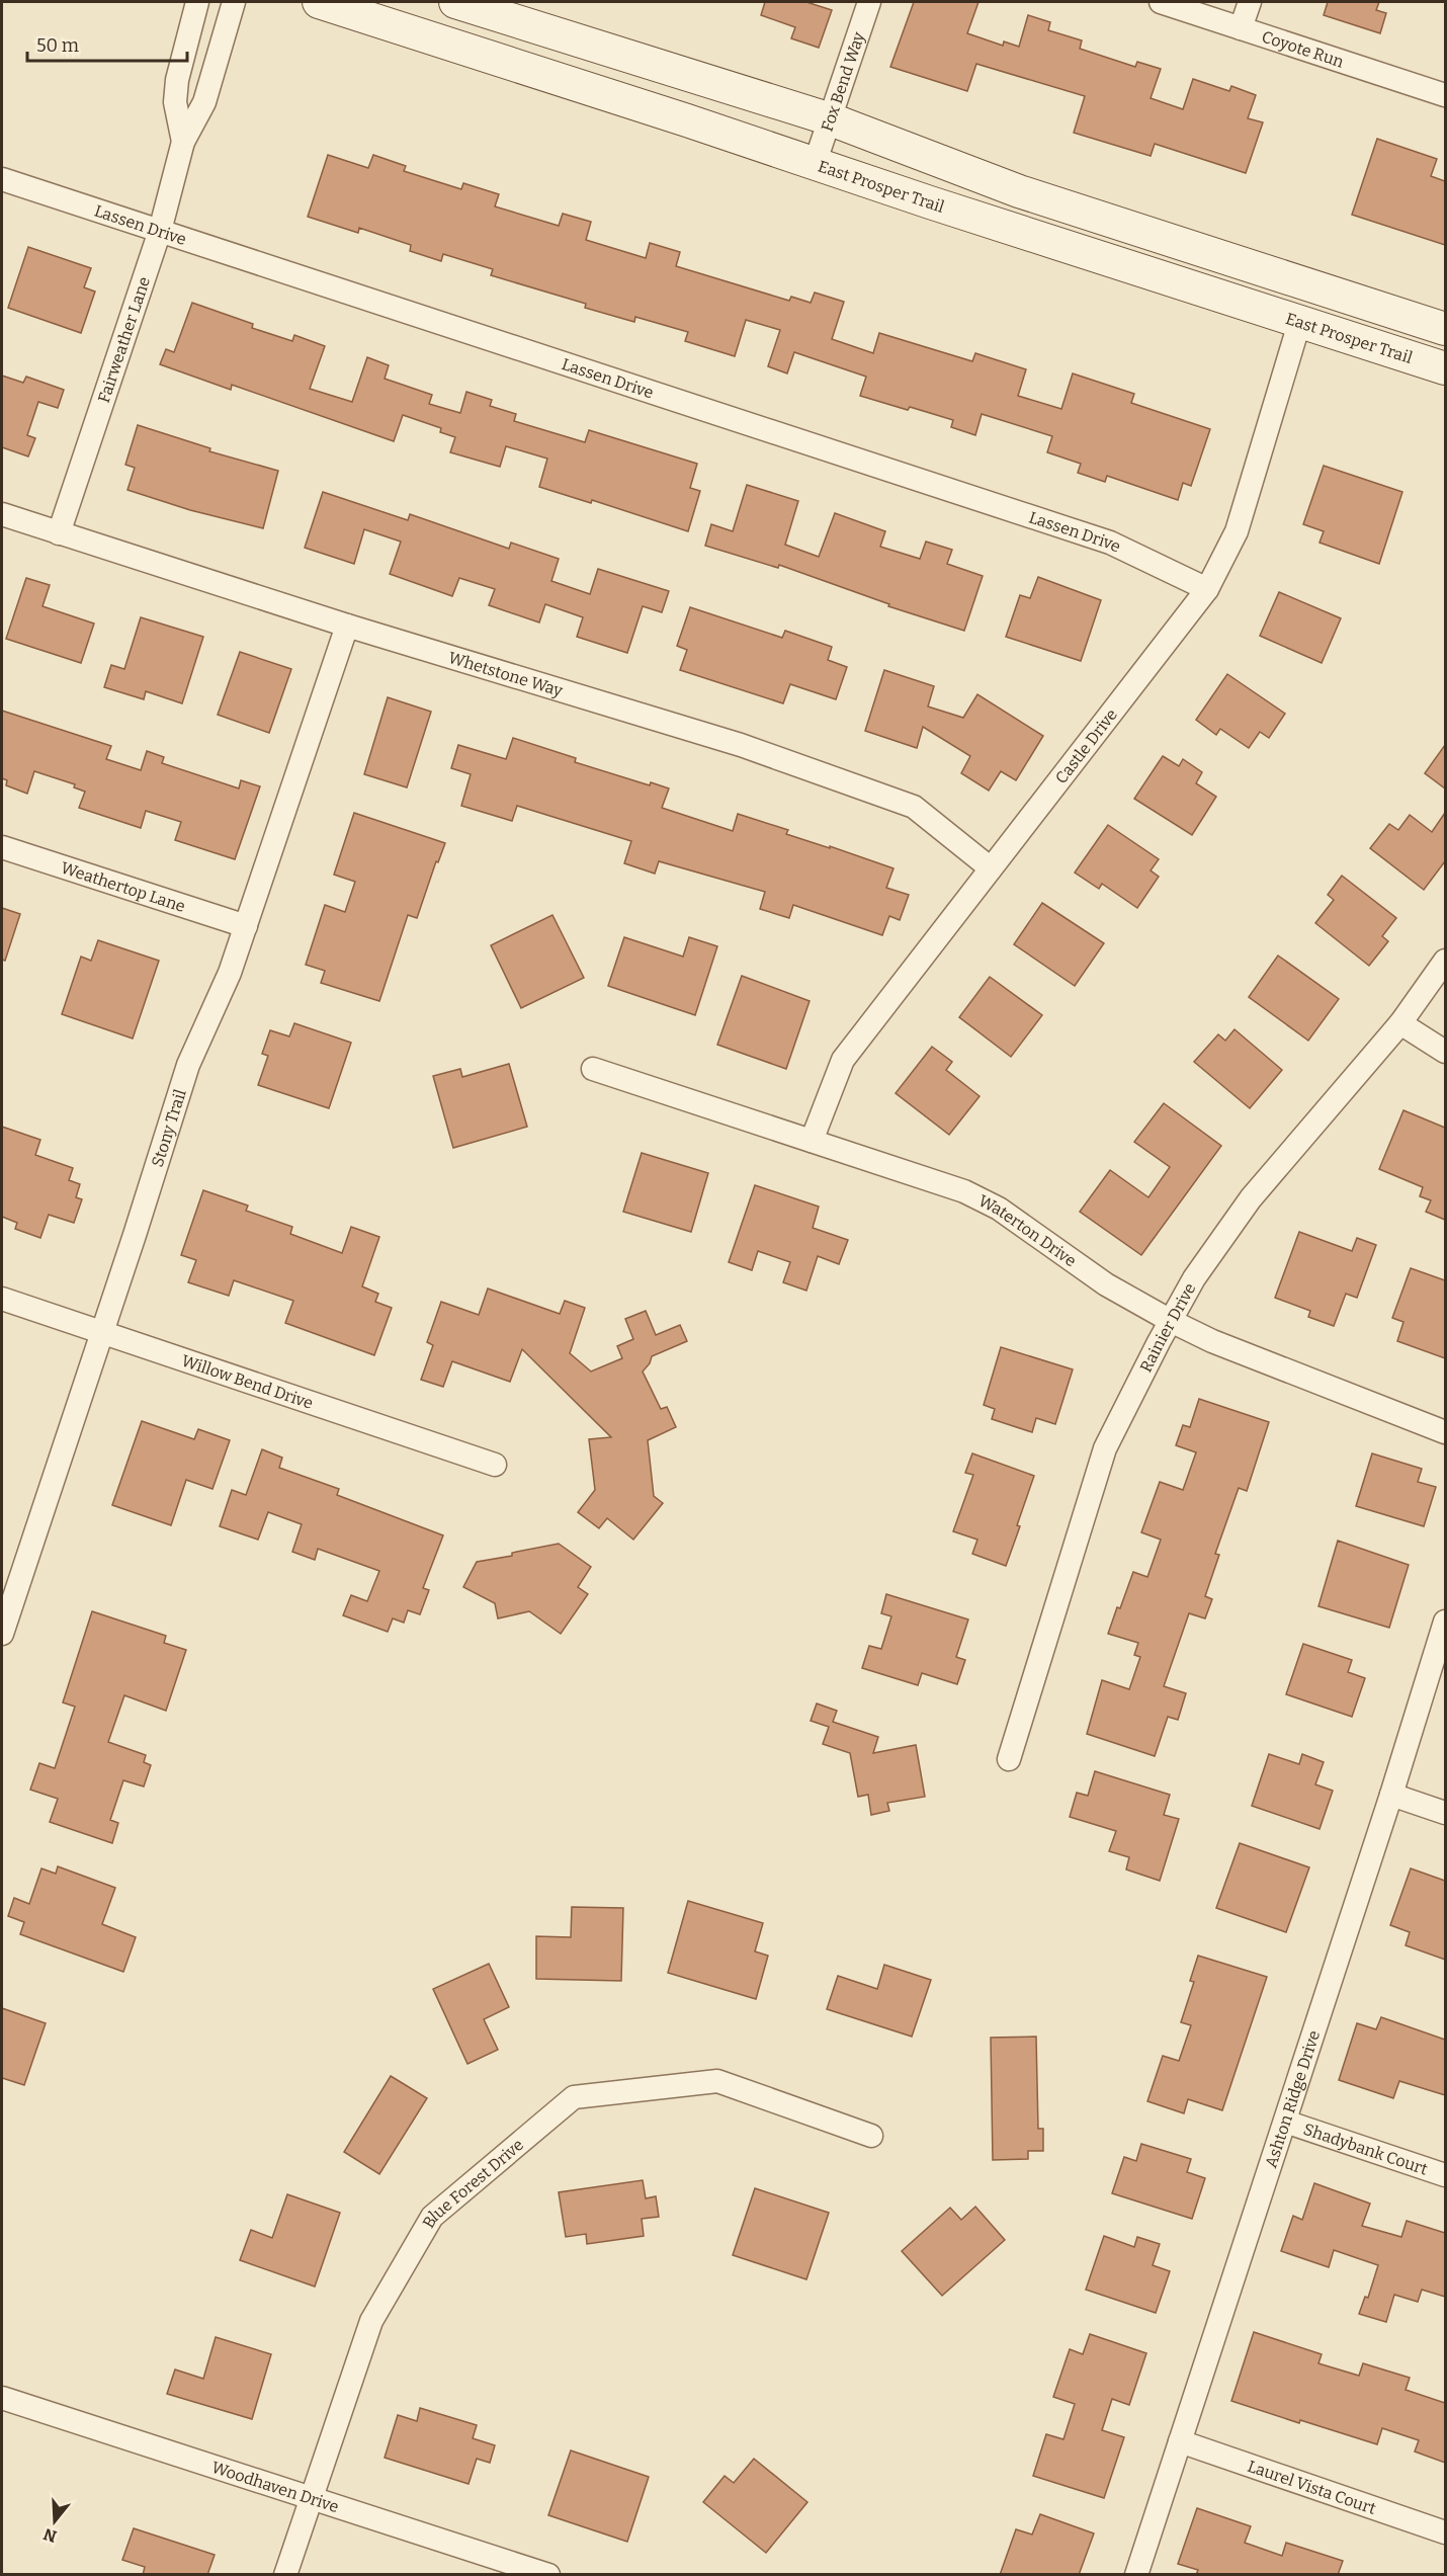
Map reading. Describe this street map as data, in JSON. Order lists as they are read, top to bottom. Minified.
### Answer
{"streets":{"main road":["East Prosper Trail"],"street":["Coyote Run","Fox Bend Way","Lassen Drive","Fairweather Lane","Whetstone Way","Castle Drive","Weathertop Lane","Stony Trail","Waterton Drive","Rainier Drive","Willow Bend Drive","Ashton Ridge Drive","Shadybank Court","Blue Forest Drive","Woodhaven Drive","Laurel Vista Court"]},"crossings":[["Fox Bend Way","East Prosper Trail"],["East Prosper Trail","Castle Drive"],["Lassen Drive","Fairweather Lane"],["Lassen Drive","Castle Drive"],["Fairweather Lane","Whetstone Way"],["Whetstone Way","Castle Drive"],["Whetstone Way","Stony Trail"],["Castle Drive","Waterton Drive"],["Weathertop Lane","Stony Trail"],["Stony Trail","Willow Bend Drive"],["Waterton Drive","Rainier Drive"],["Ashton Ridge Drive","Shadybank Court"],["Ashton Ridge Drive","Laurel Vista Court"],["Blue Forest Drive","Woodhaven Drive"]],"scale_bar":"50 m","north":"bottom"}
